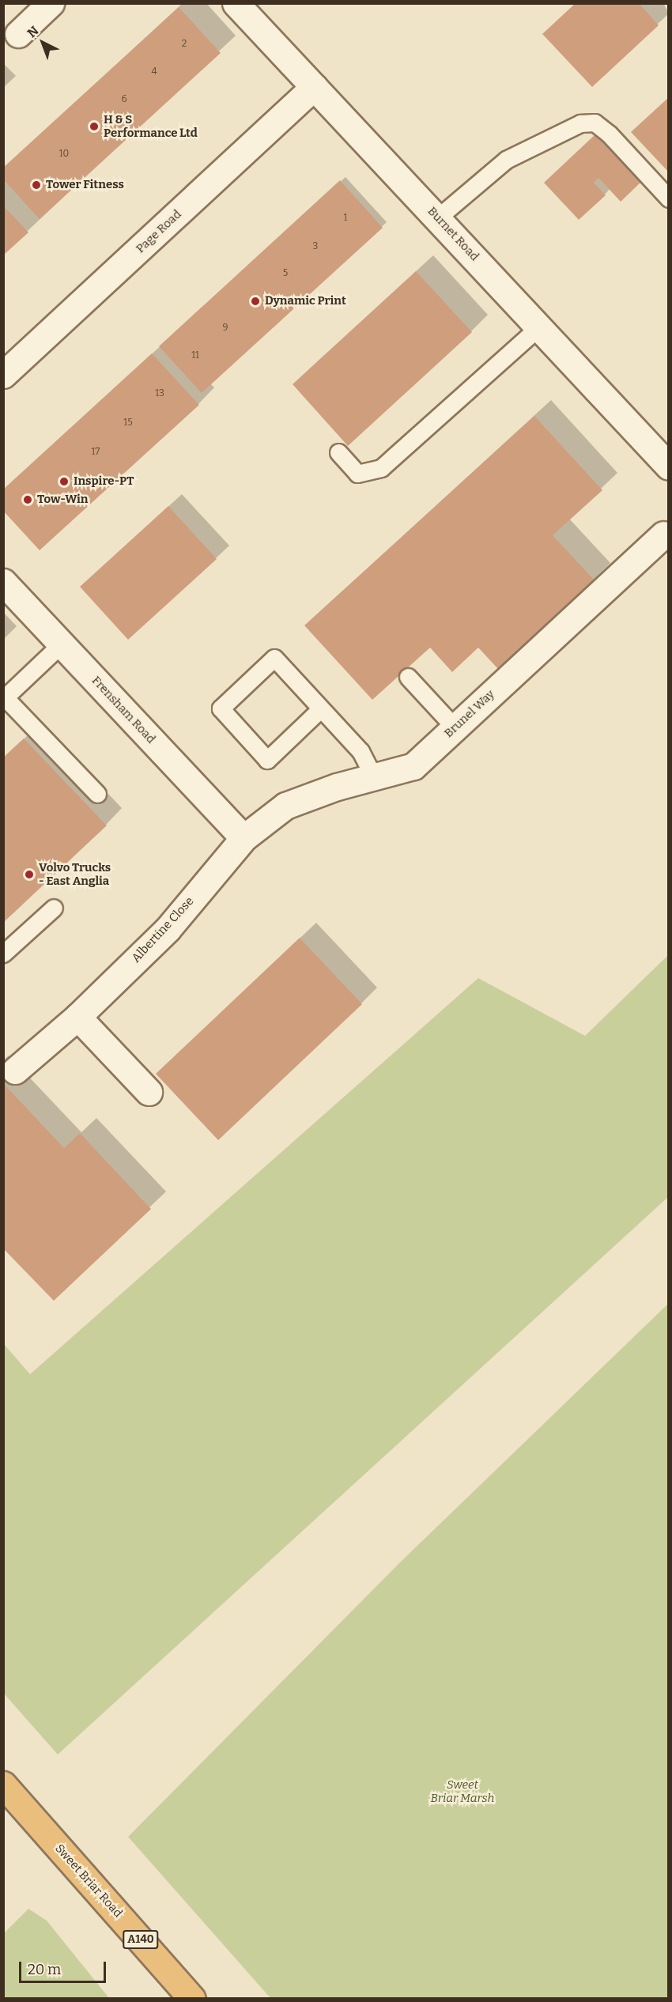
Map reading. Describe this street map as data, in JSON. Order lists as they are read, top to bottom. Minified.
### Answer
{"streets":{"highway":["Sweet Briar Road","A140"],"street":["Page Road","Burnet Road","Frensham Road","Brunel Way","Albertine Close"]},"crossings":[["Page Road","Burnet Road"],["Frensham Road","Brunel Way"],["Frensham Road","Albertine Close"],["Brunel Way","Albertine Close"]],"parks":["Sweet Briar Marsh"],"places":["H & S Performance Ltd","Tower Fitness","Dynamic Print","Inspire-PT","Tow-Win","Volvo Trucks - East Anglia"],"house_numbers":["2","4","6","10","1","3","5","9","11","13","15","17"],"scale_bar":"20 m","north":"top left"}
